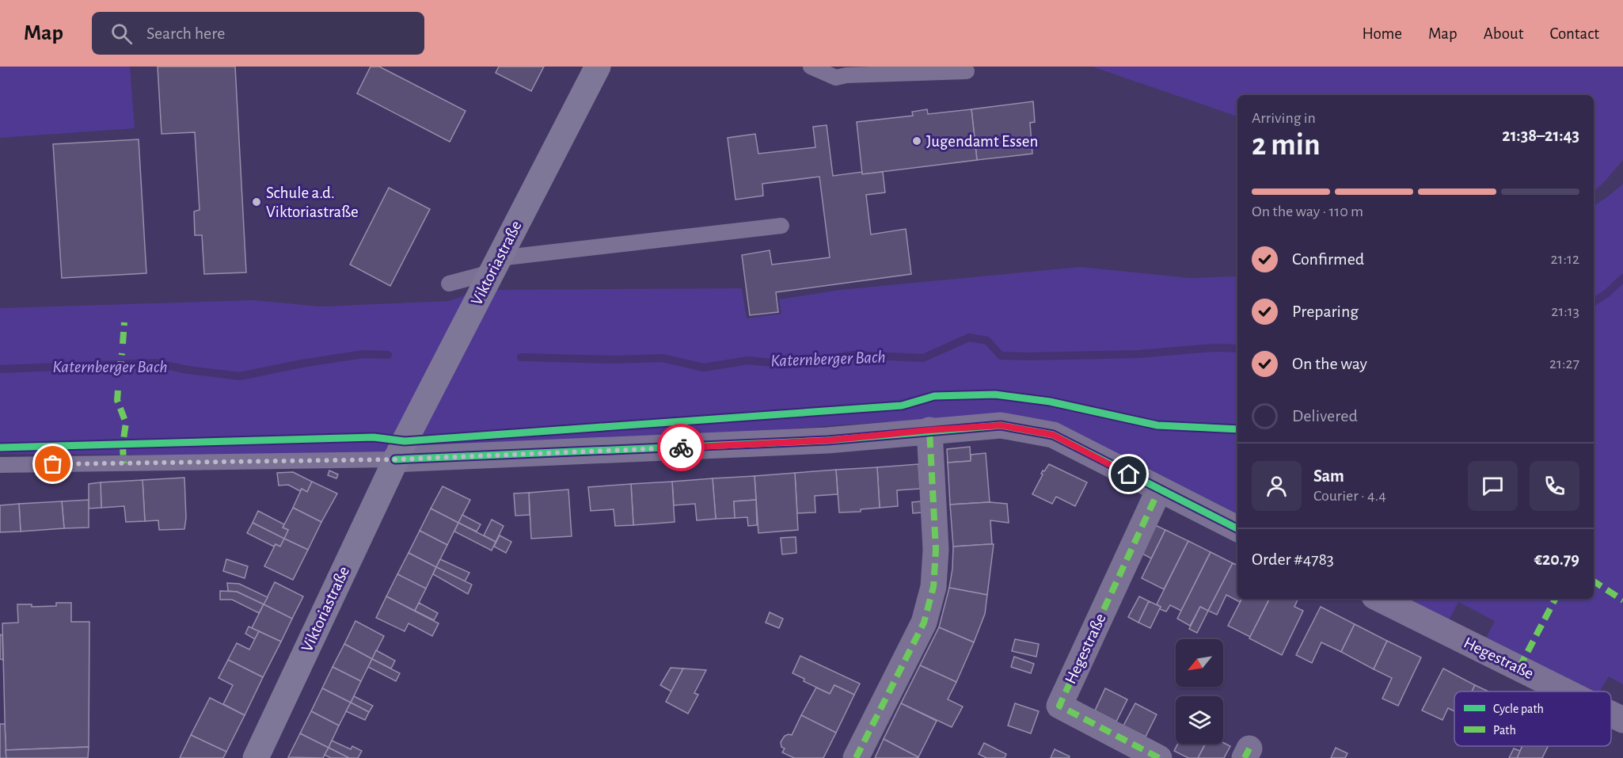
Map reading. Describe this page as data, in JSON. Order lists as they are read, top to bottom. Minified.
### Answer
{"streets":{"street":["Viktoriastraße","Hegestraße"]},"water":["Katernberger Bach"],"places":["Jugendamt Essen","Schule a.d. Viktoriastraße"],"legend":["Cycle path","Path"],"north":"bottom left","page":{"header":"Map","search":"Search here","nav":["Home","Map","About","Contact"],"heading":["2 min","Arriving in","21:38–21:43"],"panel":["Sam","Courier · 4.4","Order #4783","€20.79"],"bar":"On the way · 110 m","list":[["Confirmed","21:12"],["Preparing","21:13"],["On the way","21:27"],"Delivered"]}}
